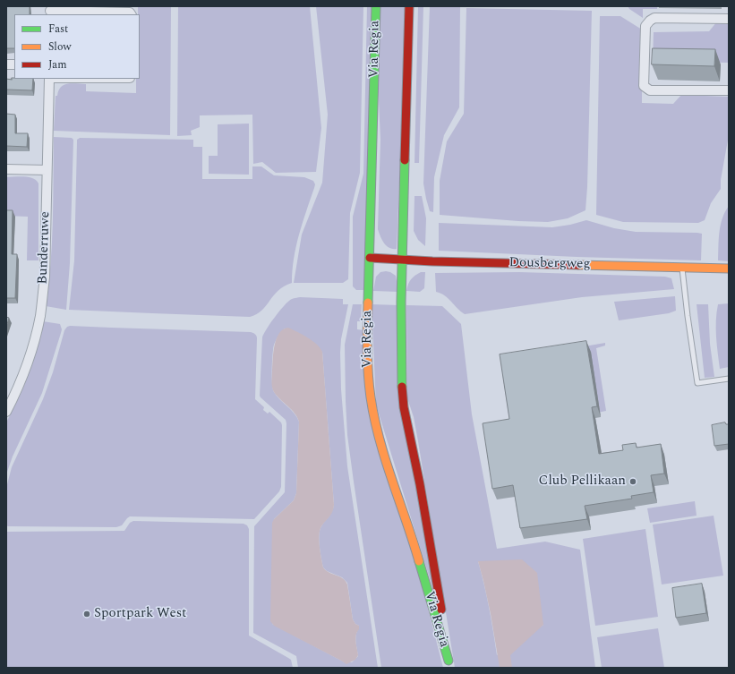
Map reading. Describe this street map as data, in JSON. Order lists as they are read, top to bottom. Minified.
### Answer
{"streets":{"main road":["Via Regia","Dousbergweg"],"street":["Bunderruwe"]},"crossings":[["Via Regia","Dousbergweg"]],"places":["Club Pellikaan","Sportpark West"],"legend":["Fast","Slow","Jam"]}
